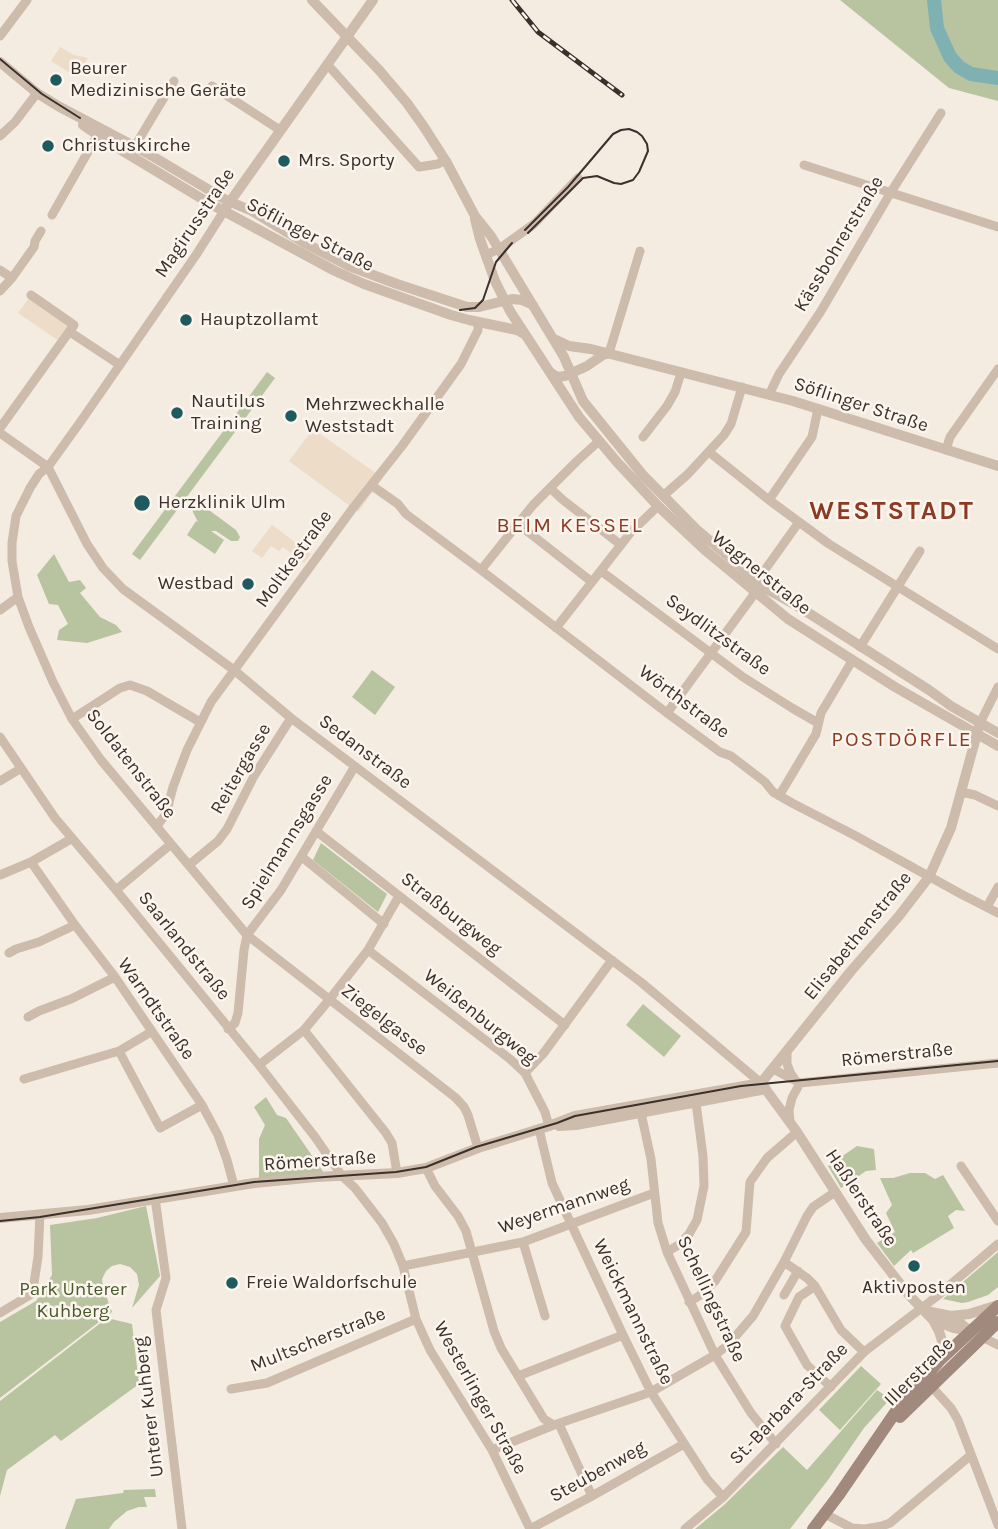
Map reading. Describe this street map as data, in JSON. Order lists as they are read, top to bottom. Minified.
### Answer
{"streets":{"main road":["Illerstraße"],"street":["Magirusstraße","Söflinger Straße","Kässbohrerstraße","Moltkestraße","Wagnerstraße","Seydlitzstraße","Wörthstraße","Sedanstraße","Soldatenstraße","Reitergasse","Spielmannsgasse","Straßburgweg","Elisabethenstraße","Saarlandstraße","Warndtstraße","Weißenburgweg","Ziegelgasse","Römerstraße","Haßlerstraße","Weyermannweg","Schellingstraße","Weickmannstraße","Multscherstraße","Westerlinger Straße","St.-Barbara-Straße","Unterer Kuhberg","Steubenweg"]},"crossings":[["Magirusstraße","Söflinger Straße"],["Magirusstraße","Sedanstraße"],["Magirusstraße","Soldatenstraße"],["Söflinger Straße","Kässbohrerstraße"],["Söflinger Straße","Moltkestraße"],["Söflinger Straße","Wagnerstraße"],["Moltkestraße","Wörthstraße"],["Moltkestraße","Sedanstraße"],["Moltkestraße","Soldatenstraße"],["Wagnerstraße","Elisabethenstraße"],["Wörthstraße","Elisabethenstraße"],["Sedanstraße","Soldatenstraße"],["Sedanstraße","Reitergasse"],["Sedanstraße","Spielmannsgasse"],["Sedanstraße","Elisabethenstraße"],["Sedanstraße","Haßlerstraße"],["Soldatenstraße","Reitergasse"],["Soldatenstraße","Spielmannsgasse"],["Soldatenstraße","Ziegelgasse"],["Spielmannsgasse","Straßburgweg"],["Spielmannsgasse","Ziegelgasse"],["Elisabethenstraße","Haßlerstraße"],["Saarlandstraße","Römerstraße"],["Saarlandstraße","Westerlinger Straße"],["Warndtstraße","Römerstraße"],["Weißenburgweg","Römerstraße"],["Weißenburgweg","Weickmannstraße"],["Ziegelgasse","Römerstraße"],["Römerstraße","Schellingstraße"],["Römerstraße","Weickmannstraße"],["Römerstraße","Westerlinger Straße"],["Römerstraße","Unterer Kuhberg"],["Haßlerstraße","St.-Barbara-Straße"],["Weyermannweg","Schellingstraße"],["Weyermannweg","Weickmannstraße"],["Weyermannweg","Westerlinger Straße"],["Schellingstraße","St.-Barbara-Straße"],["Weickmannstraße","St.-Barbara-Straße"],["Weickmannstraße","Steubenweg"],["Multscherstraße","Westerlinger Straße"],["Westerlinger Straße","Steubenweg"]],"districts":["WESTSTADT","BEIM KESSEL","POSTDÖRFLE"],"parks":["Park Unterer Kuhberg"],"places":["Beurer Medizinische Geräte","Christuskirche","Mrs. Sporty","Hauptzollamt","Nautilus Training","Mehrzweckhalle Weststadt","Herzklinik Ulm","Westbad","Aktivposten","Freie Waldorfschule"]}
